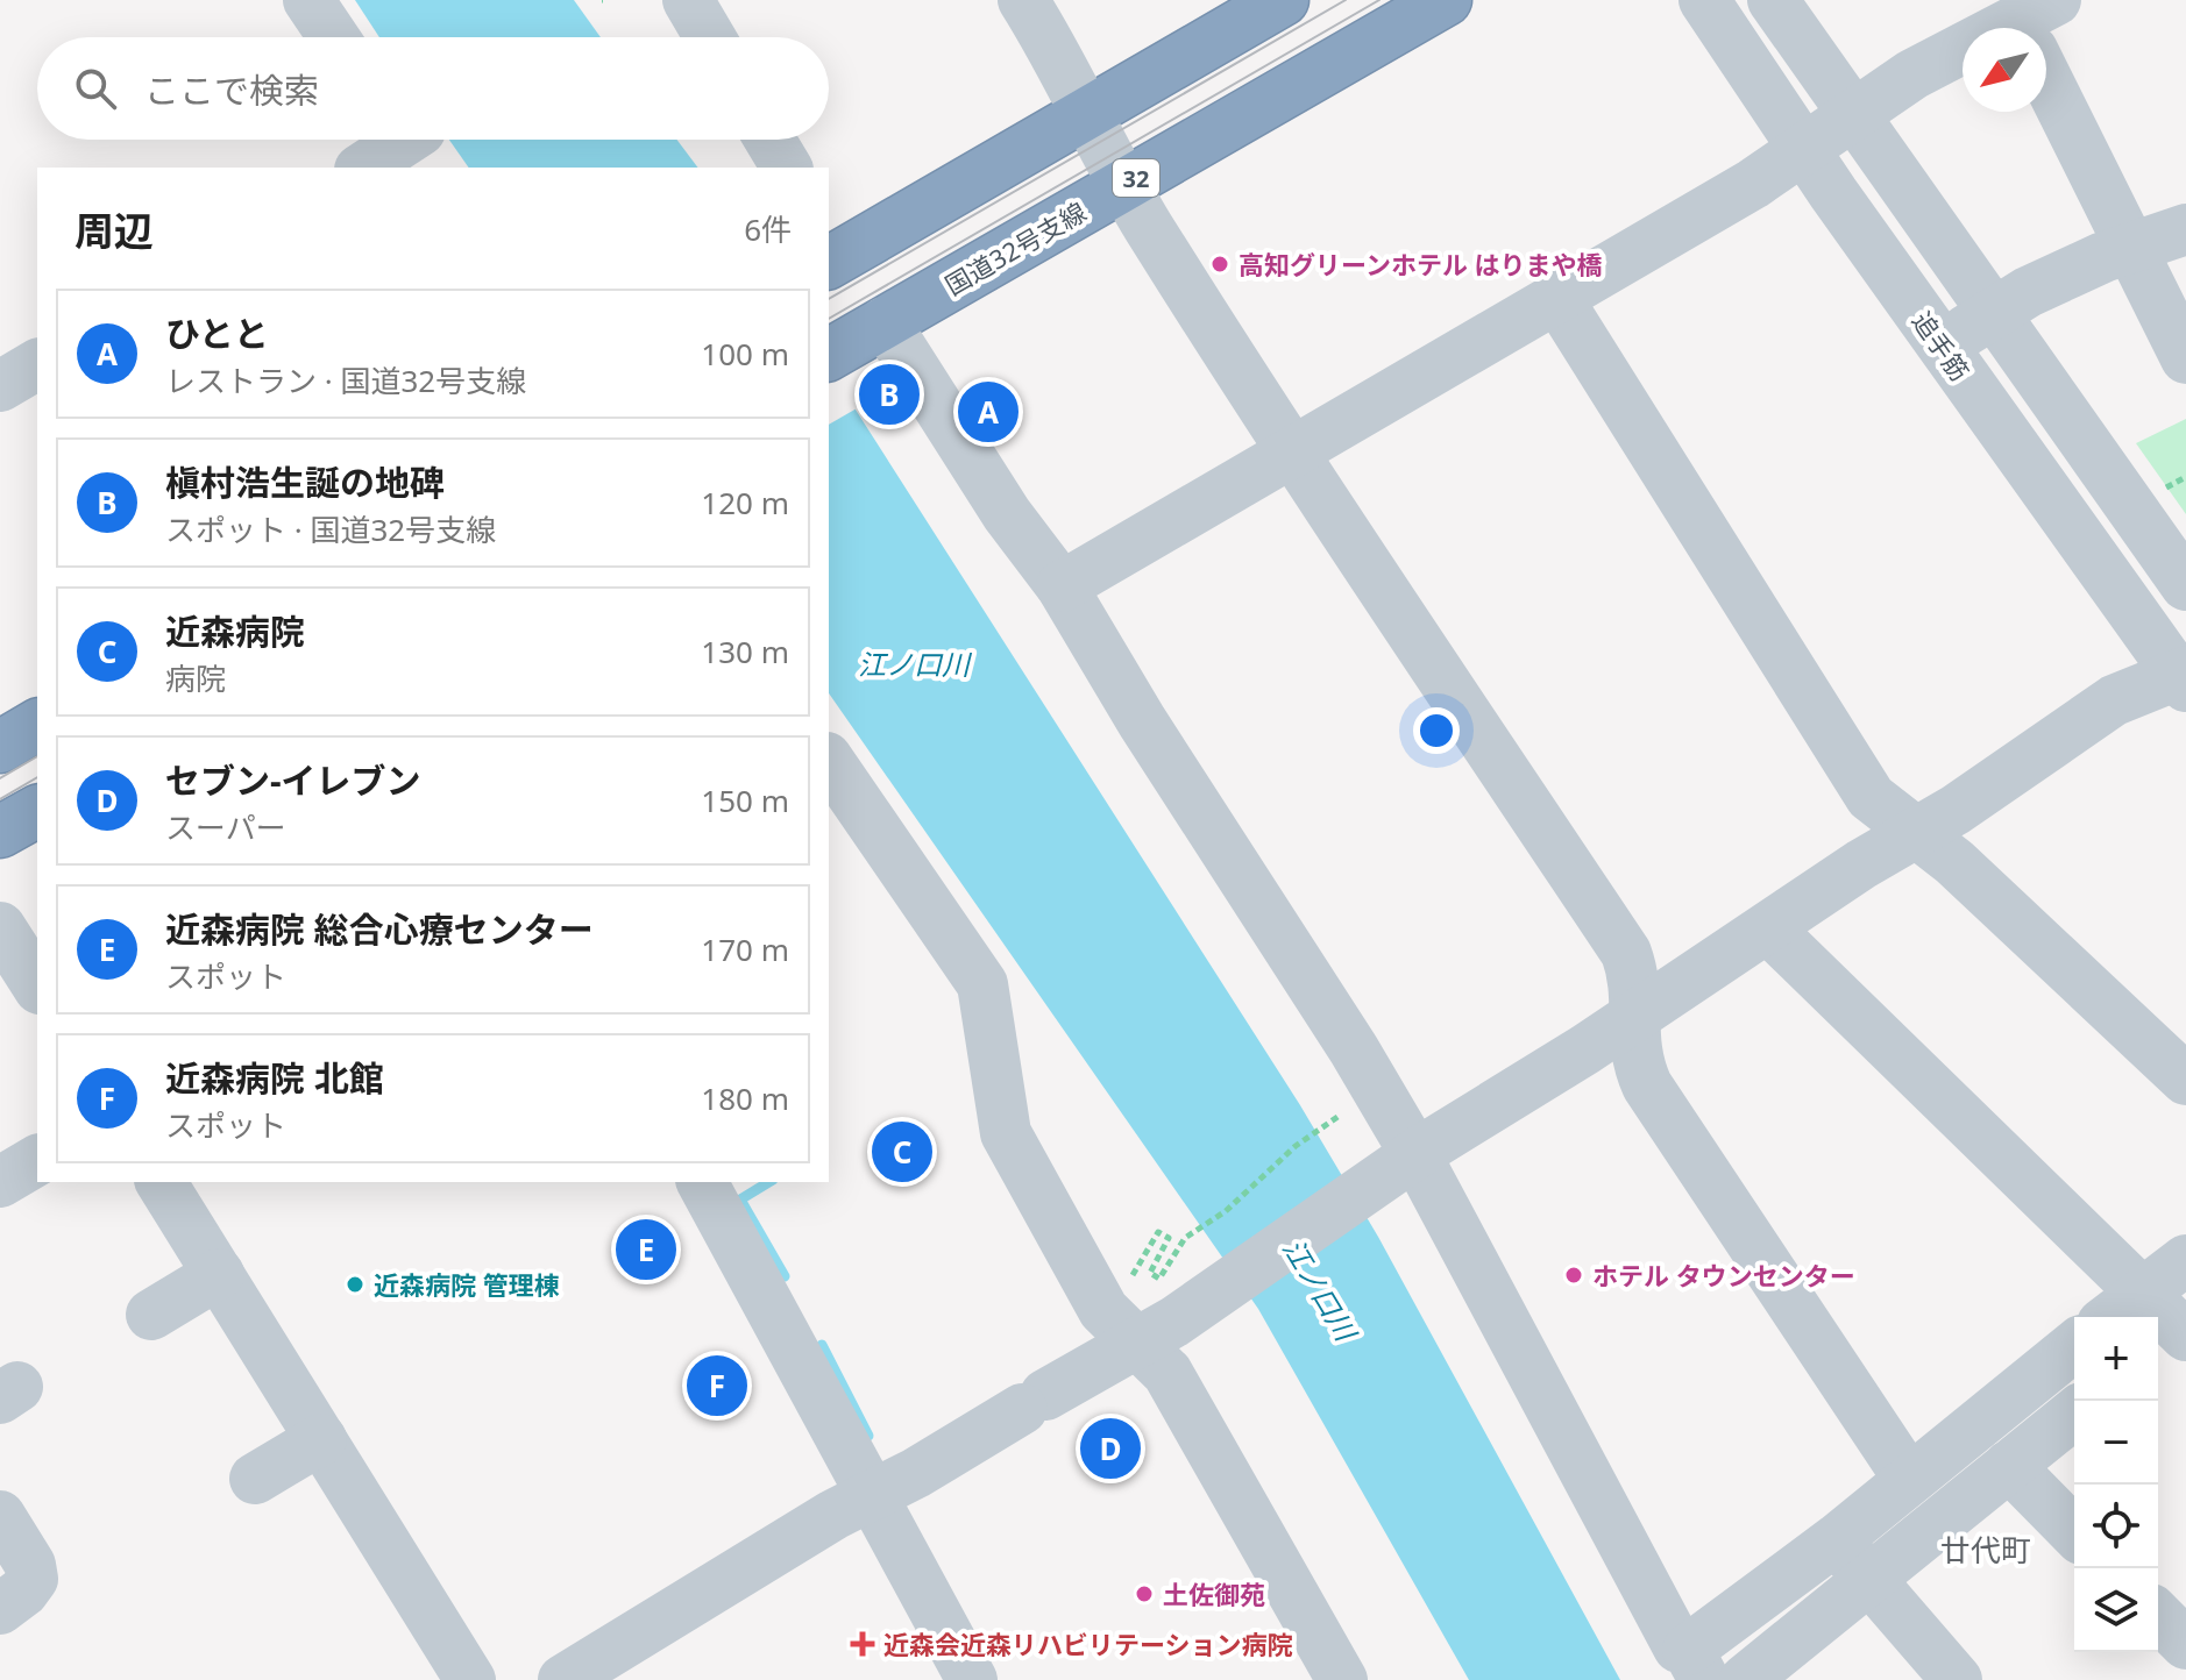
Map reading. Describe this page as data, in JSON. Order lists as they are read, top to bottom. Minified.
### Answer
{"streets":{"highway":["32","国道32号支線"],"street":["追手筋"]},"districts":["廿代町"],"water":["江ノ口川"],"places":{"other":["高知グリーンホテル はりまや橋","ホテル タウンセンター","近森病院 管理棟","土佐御苑"],"health":["近森会近森リハビリテーション病院"]},"north":"bottom left","page":{"search":"ここで検索","heading":["周辺","6件"],"list":[{"mark":"A","name":"ひとと","note":"レストラン · 国道32号支線","value":"100 m"},{"mark":"B","name":"槇村浩生誕の地碑","note":"スポット · 国道32号支線","value":"120 m"},{"mark":"C","name":"近森病院","note":"病院","value":"130 m"},{"mark":"D","name":"セブン-イレブン","note":"スーパー","value":"150 m"},{"mark":"E","name":"近森病院 総合心療センター","note":"スポット","value":"170 m"},{"mark":"F","name":"近森病院 北館","note":"スポット","value":"180 m"}],"pins":["B","A","C","E","F","D"],"map_buttons":["+","−"]}}
